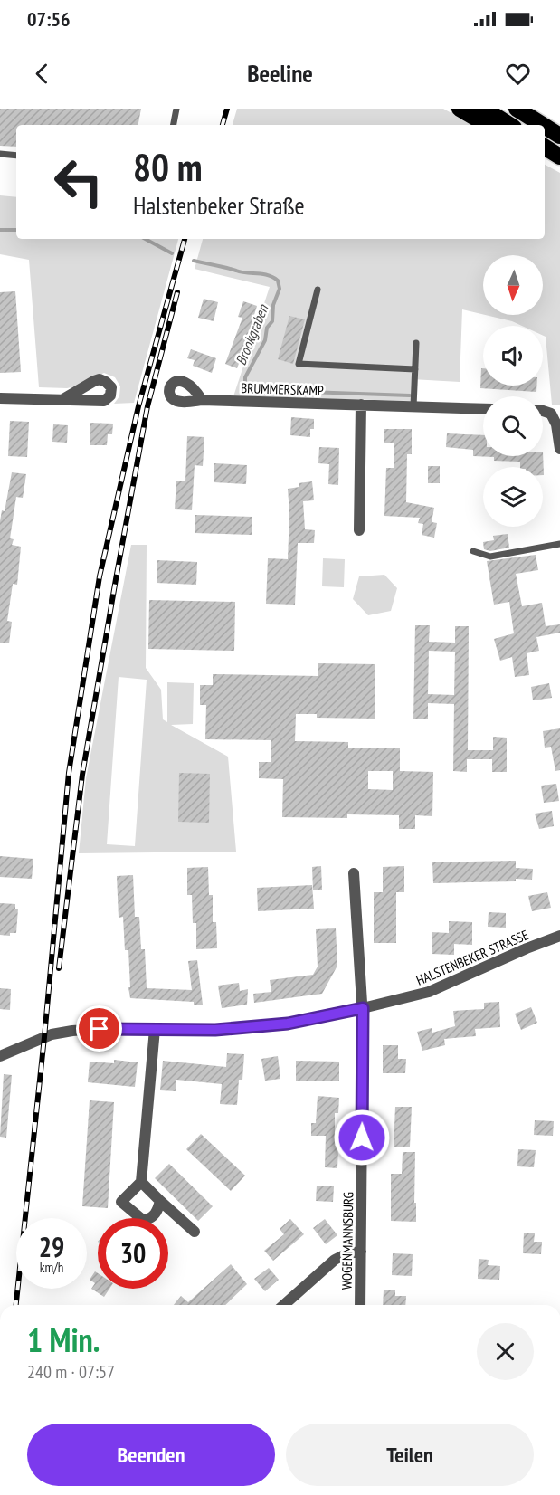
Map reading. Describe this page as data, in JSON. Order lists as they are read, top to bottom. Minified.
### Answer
{"streets":{"street":["BRUMMERSKAMP","HALSTENBEKER STRASSE","WOGENMANNSBURG"]},"crossings":[["HALSTENBEKER STRASSE","WOGENMANNSBURG"]],"water":["Brookgraben"],"north":"bottom","page":{"status":"07:56","header":"Beeline","turn":["80 m","Halstenbeker Straße"],"speed":"29 km/h","limit":"30","heading":["1 Min.","240 m · 07:57"],"buttons":["Beenden","Teilen"]}}
